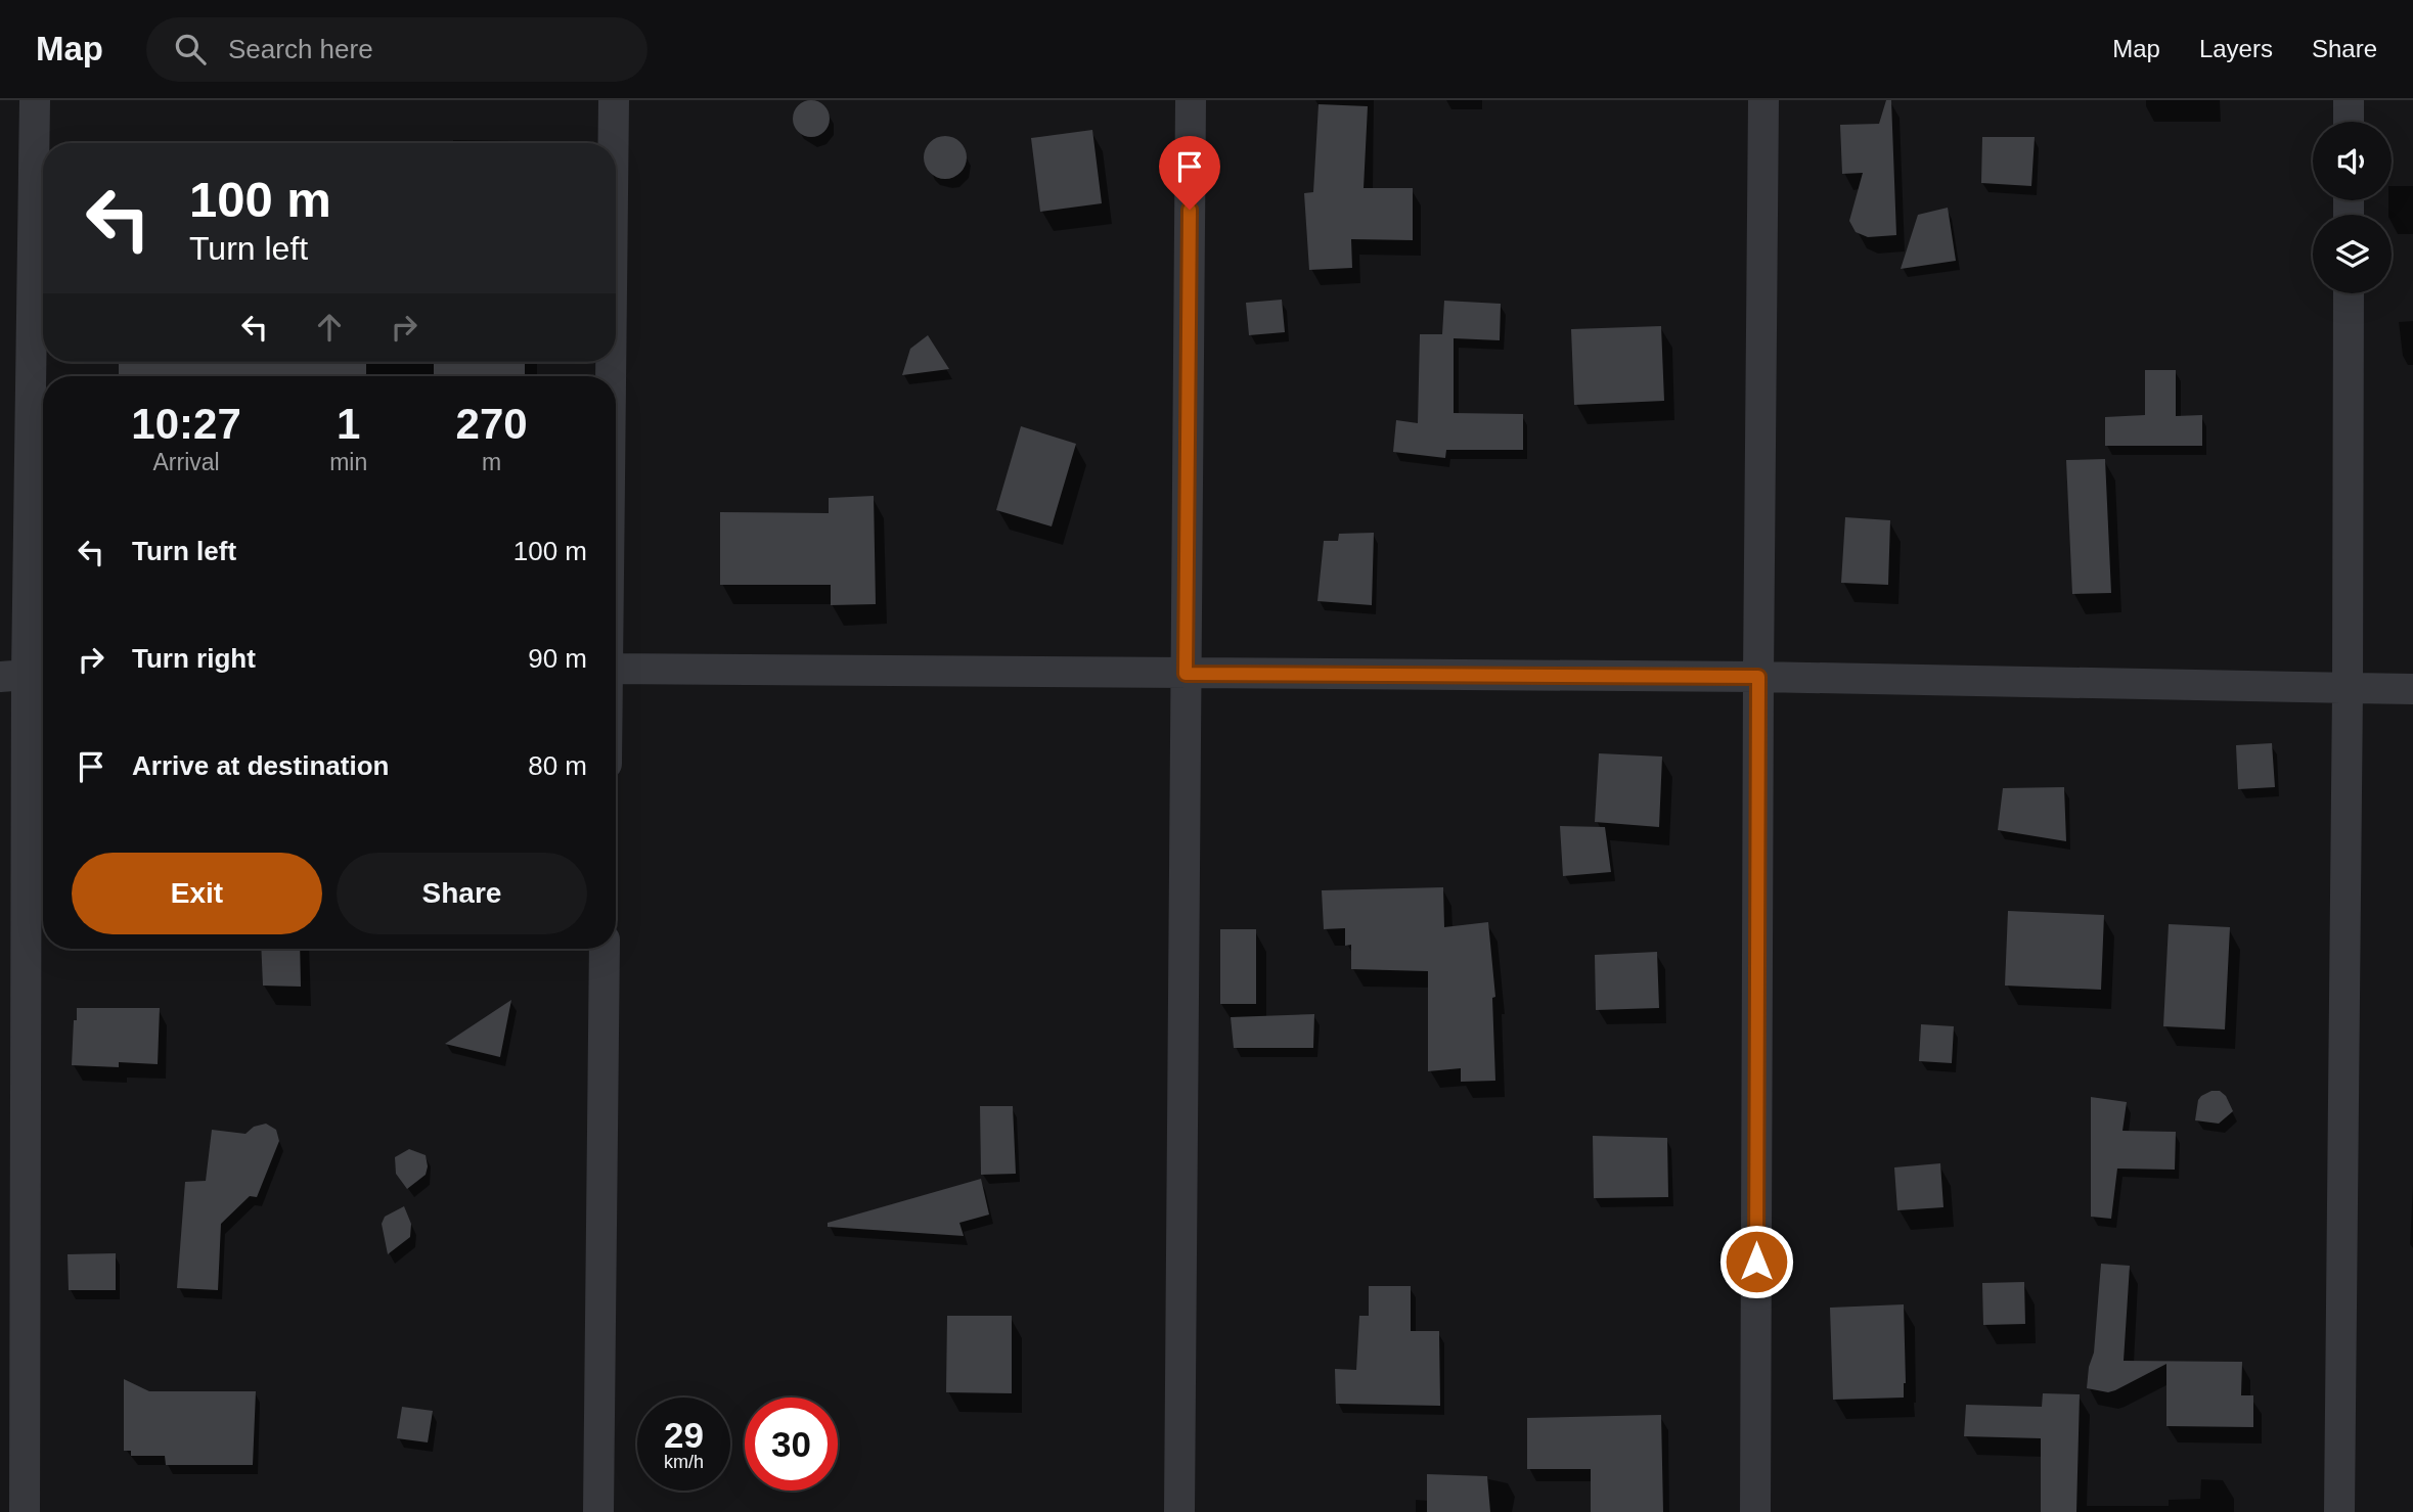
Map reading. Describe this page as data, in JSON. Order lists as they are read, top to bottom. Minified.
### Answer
{"page":{"header":"Map","search":"Search here","nav":["Map","Layers","Share"],"turn":["100 m","Turn left"],"eta":["10:27","Arrival","1","min","270","m"],"list":[{"name":"Turn left","value":"100 m"},{"name":"Turn right","value":"90 m"},{"name":"Arrive at destination","value":"80 m"}],"buttons":["Exit","Share"],"speed":"29 km/h","limit":"30"}}
